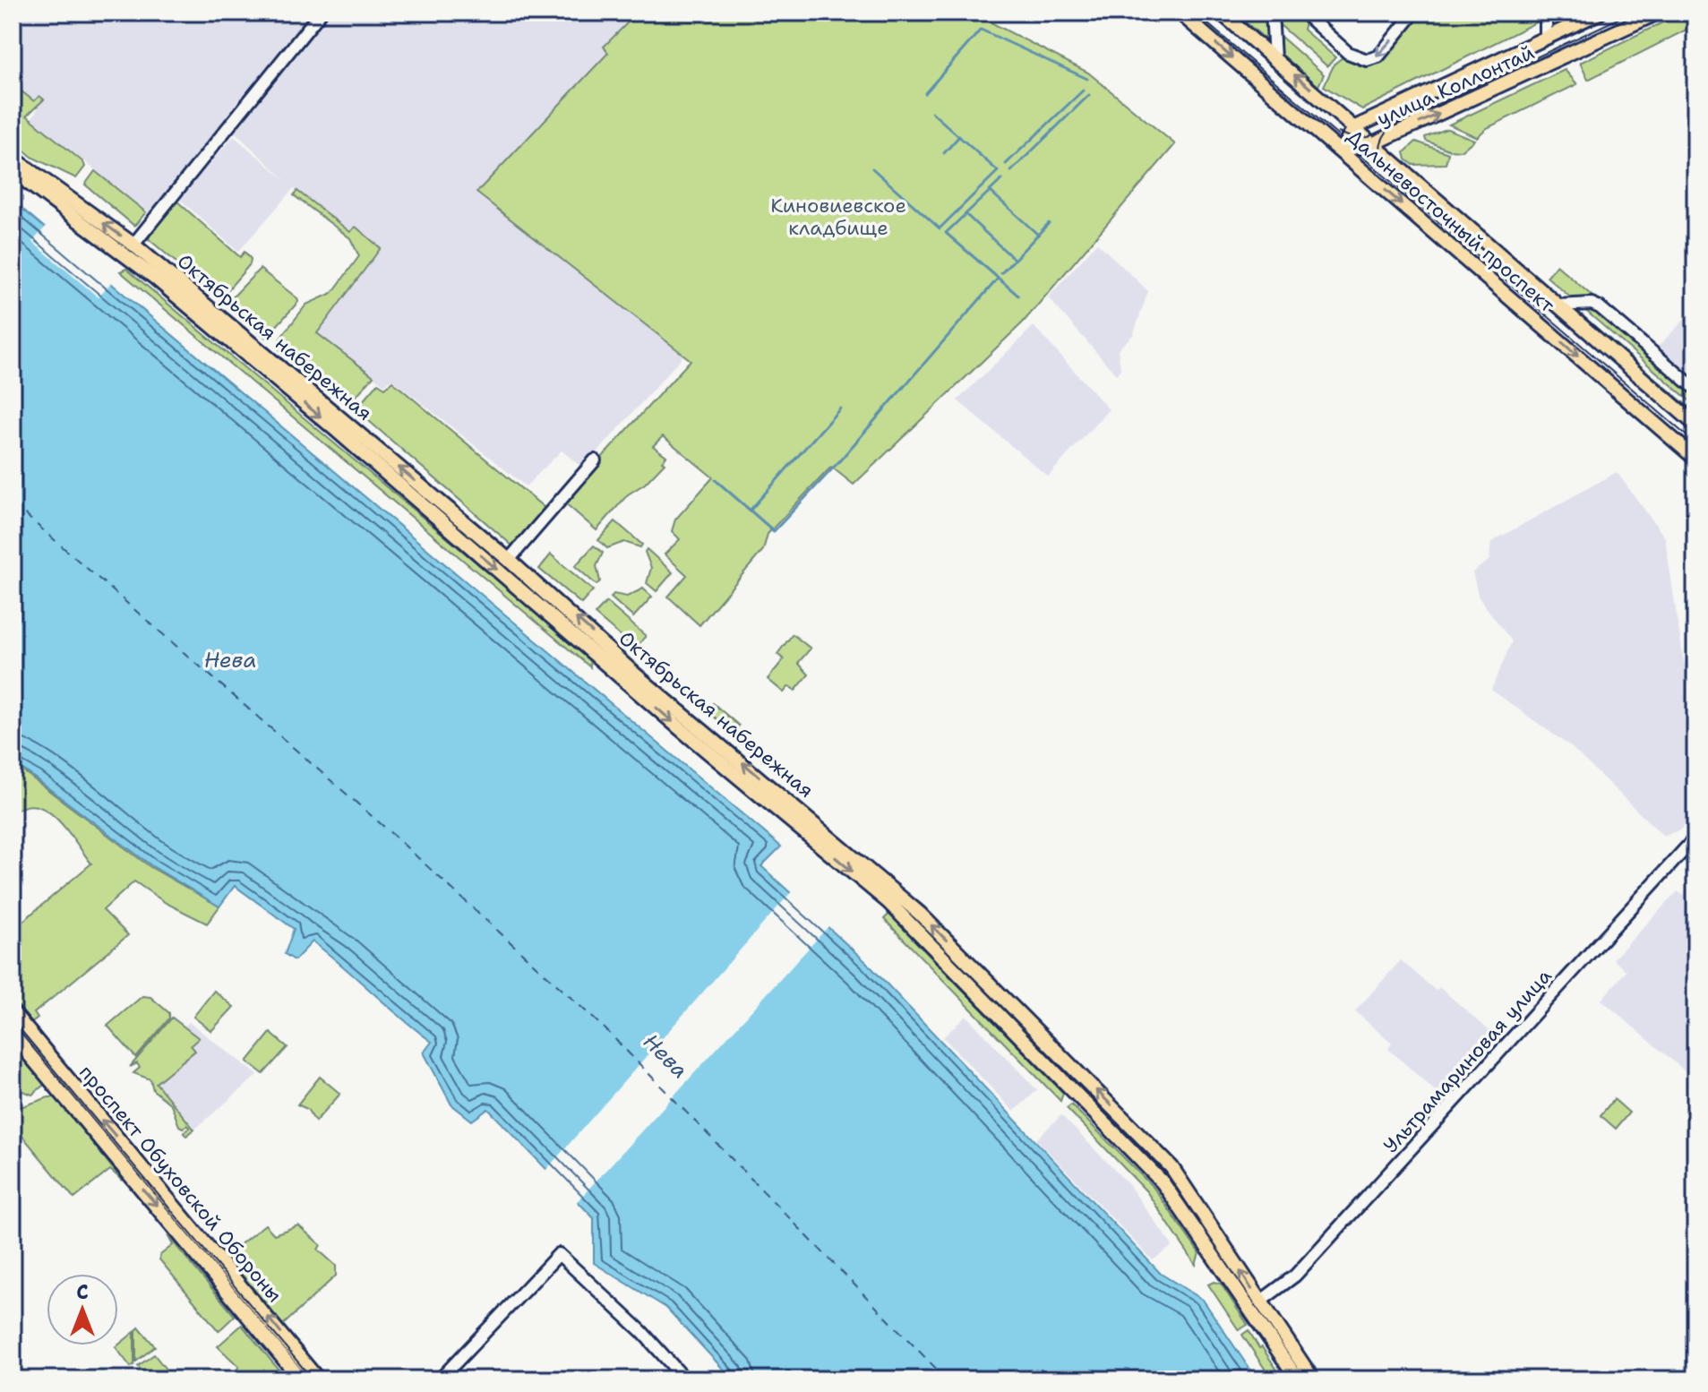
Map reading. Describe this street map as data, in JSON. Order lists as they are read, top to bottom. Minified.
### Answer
{"streets":{"main road":["улица Коллонтай","Дальневосточный проспект","Октябрьская набережная","проспект Обуховской Обороны"],"street":["Ультрамариновая улица"]},"crossings":[["улица Коллонтай","Дальневосточный проспект"],["Октябрьская набережная","Ультрамариновая улица"]],"water":["Нева"],"parks":["Киновиевское кладбище"],"north":"top"}
